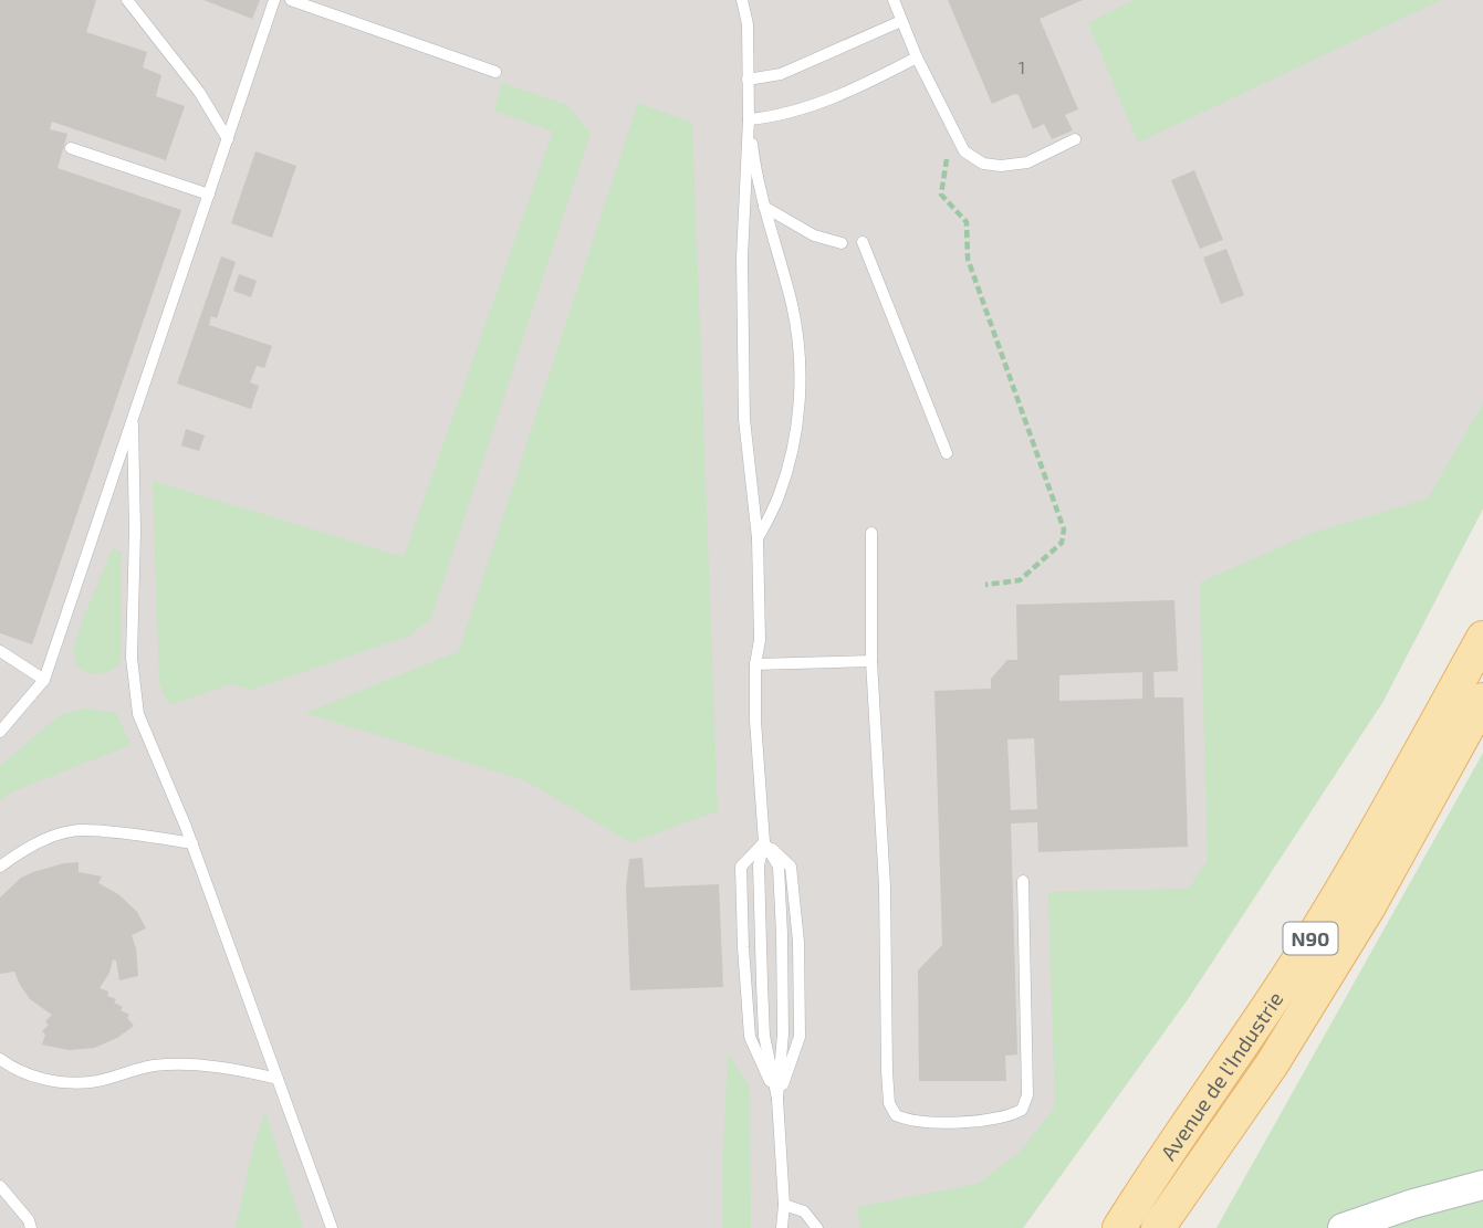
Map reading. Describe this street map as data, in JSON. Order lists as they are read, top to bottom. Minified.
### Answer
{"streets":{"main road":["N90","Avenue de l'Industrie"]},"house_numbers":["1"]}
